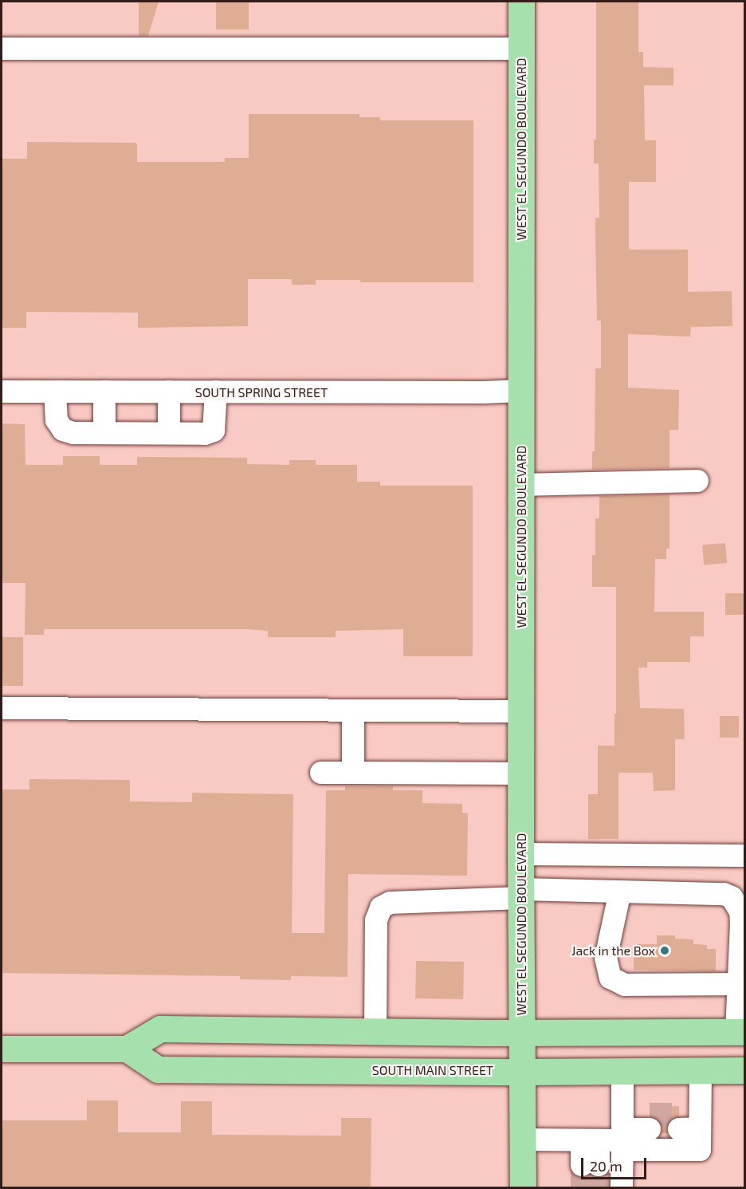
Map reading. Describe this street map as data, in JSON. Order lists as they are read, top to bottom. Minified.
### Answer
{"streets":{"main road":["WEST EL SEGUNDO BOULEVARD","SOUTH MAIN STREET"],"street":["SOUTH SPRING STREET"]},"crossings":[["WEST EL SEGUNDO BOULEVARD","SOUTH SPRING STREET"],["WEST EL SEGUNDO BOULEVARD","SOUTH MAIN STREET"]],"places":["Jack in the Box"],"scale_bar":"20 m"}
